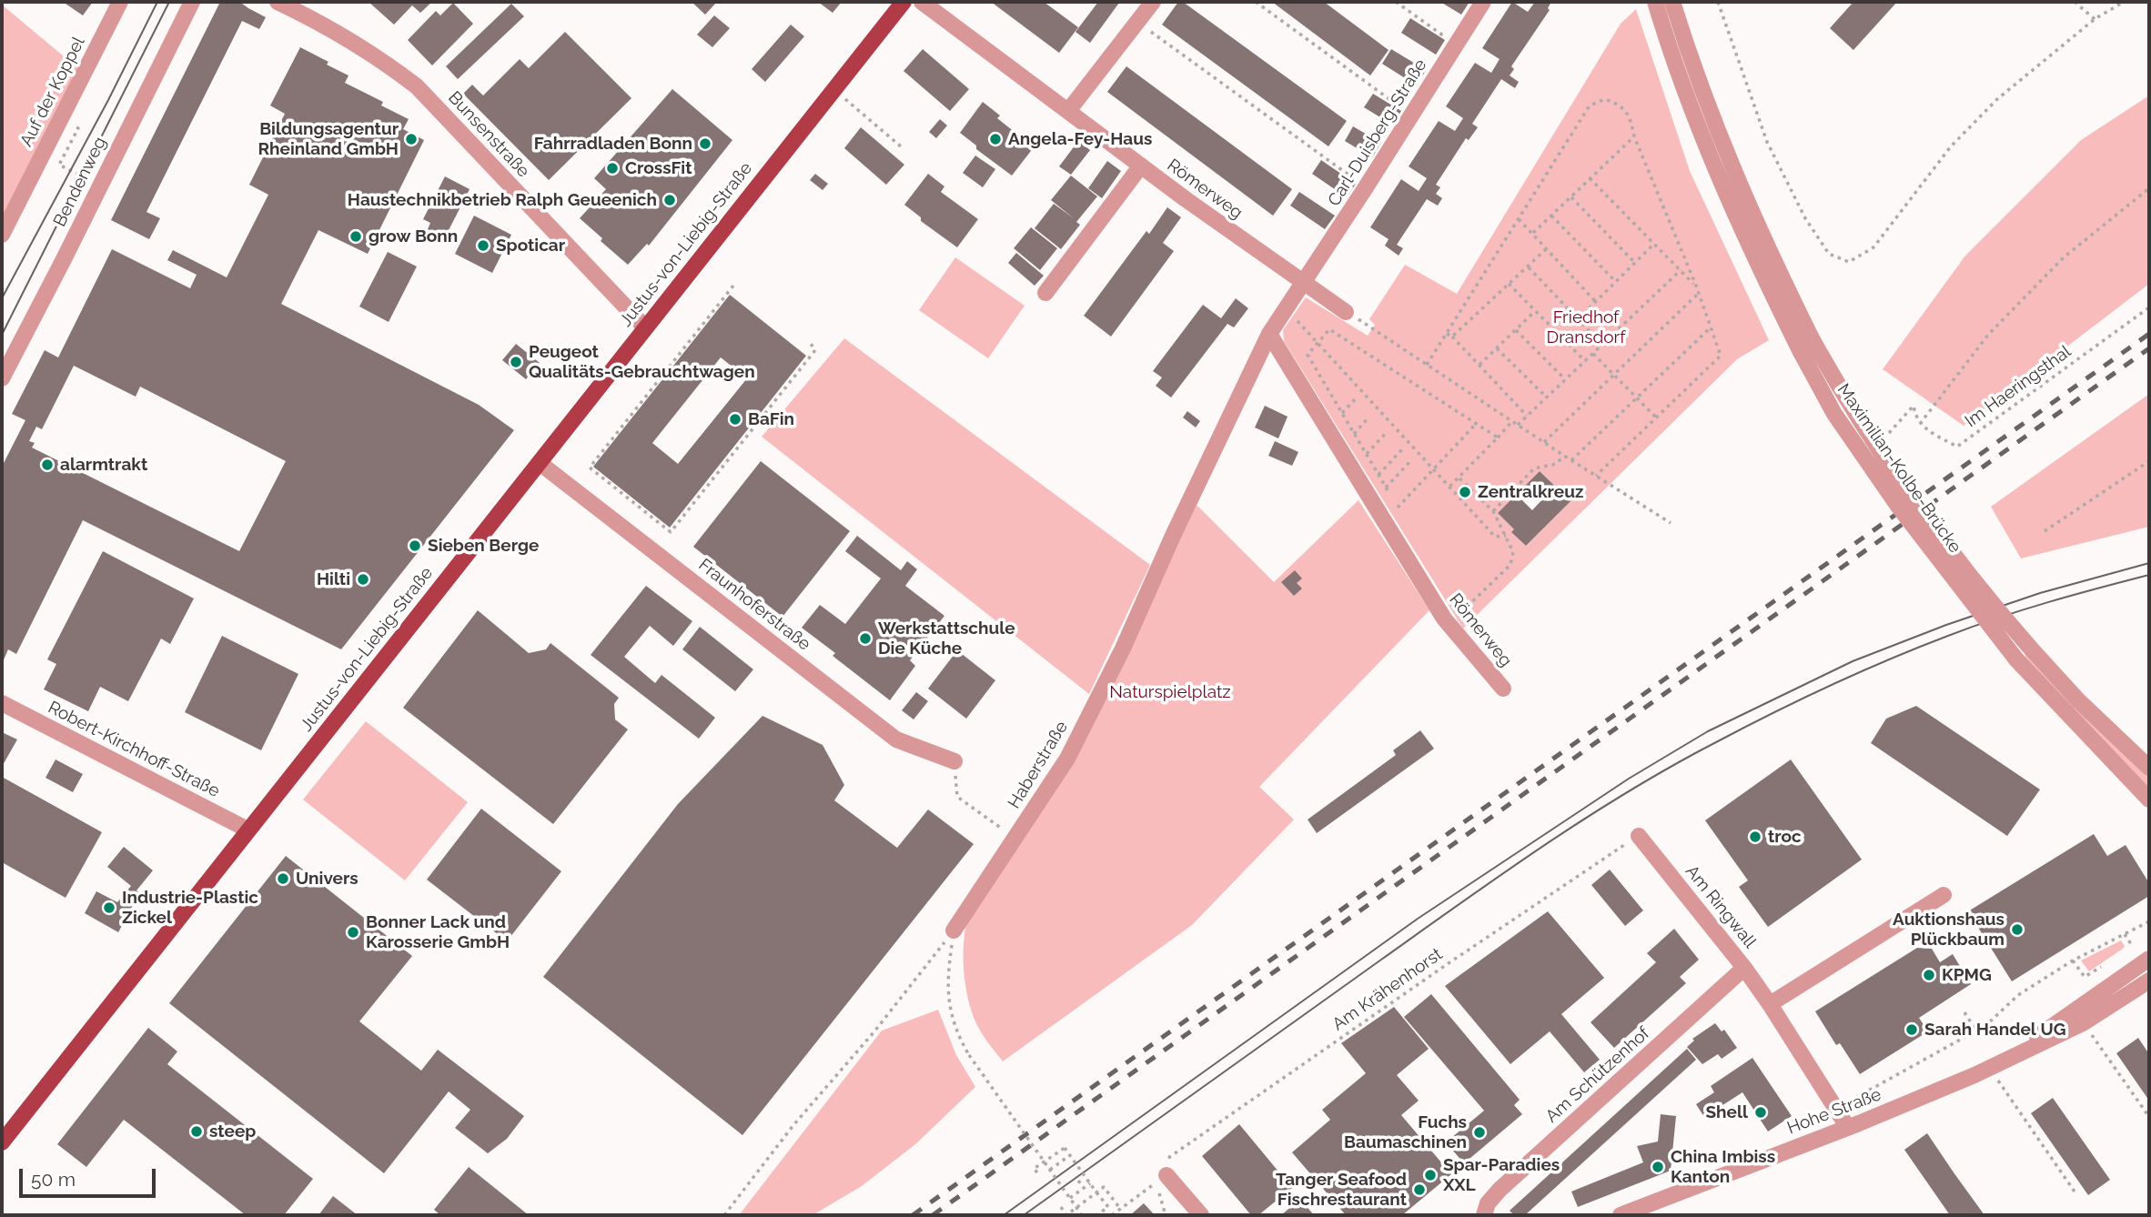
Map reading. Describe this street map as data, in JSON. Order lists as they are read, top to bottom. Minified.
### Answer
{"streets":{"main road":["Justus-von-Liebig-Straße"],"street":["Auf der Koppel","Carl-Duisberg-Straße","Bunsenstraße","Bendenweg","Römerweg","Maximilian-Kolbe-Brücke","Fraunhoferstraße","Robert-Kirchhoff-Straße","Haberstraße","Am Ringwall","Am Schützenhof","Hohe Straße"],"path":["Im Haeringsthal","Am Krähenhorst"]},"crossings":[["Carl-Duisberg-Straße","Römerweg"],["Carl-Duisberg-Straße","Haberstraße"],["Bunsenstraße","Justus-von-Liebig-Straße"],["Römerweg","Haberstraße"],["Justus-von-Liebig-Straße","Fraunhoferstraße"],["Justus-von-Liebig-Straße","Robert-Kirchhoff-Straße"],["Am Ringwall","Am Krähenhorst"],["Am Ringwall","Am Schützenhof"],["Am Ringwall","Hohe Straße"]],"parks":["Friedhof Dransdorf","Naturspielplatz"],"places":["Bildungsagentur Rheinland GmbH","Angela-Fey-Haus","Fahrradladen Bonn","CrossFit","Haustechnikbetrieb Ralph Geueenich","grow Bonn","Spoticar","Peugeot Qualitäts-Gebrauchtwagen","BaFin","alarmtrakt","Zentralkreuz","Sieben Berge","Hilti","Werkstattschule Die Küche","troc","Univers","Industrie-Plastic Zickel","Auktionshaus Plückbaum","Bonner Lack und Karosserie GmbH","KPMG","Sarah Handel UG","Shell","steep","Fuchs Baumaschinen","China Imbiss Kanton","Spar-Paradies XXL","Tanger Seafood Fischrestaurant"],"scale_bar":"50 m"}
